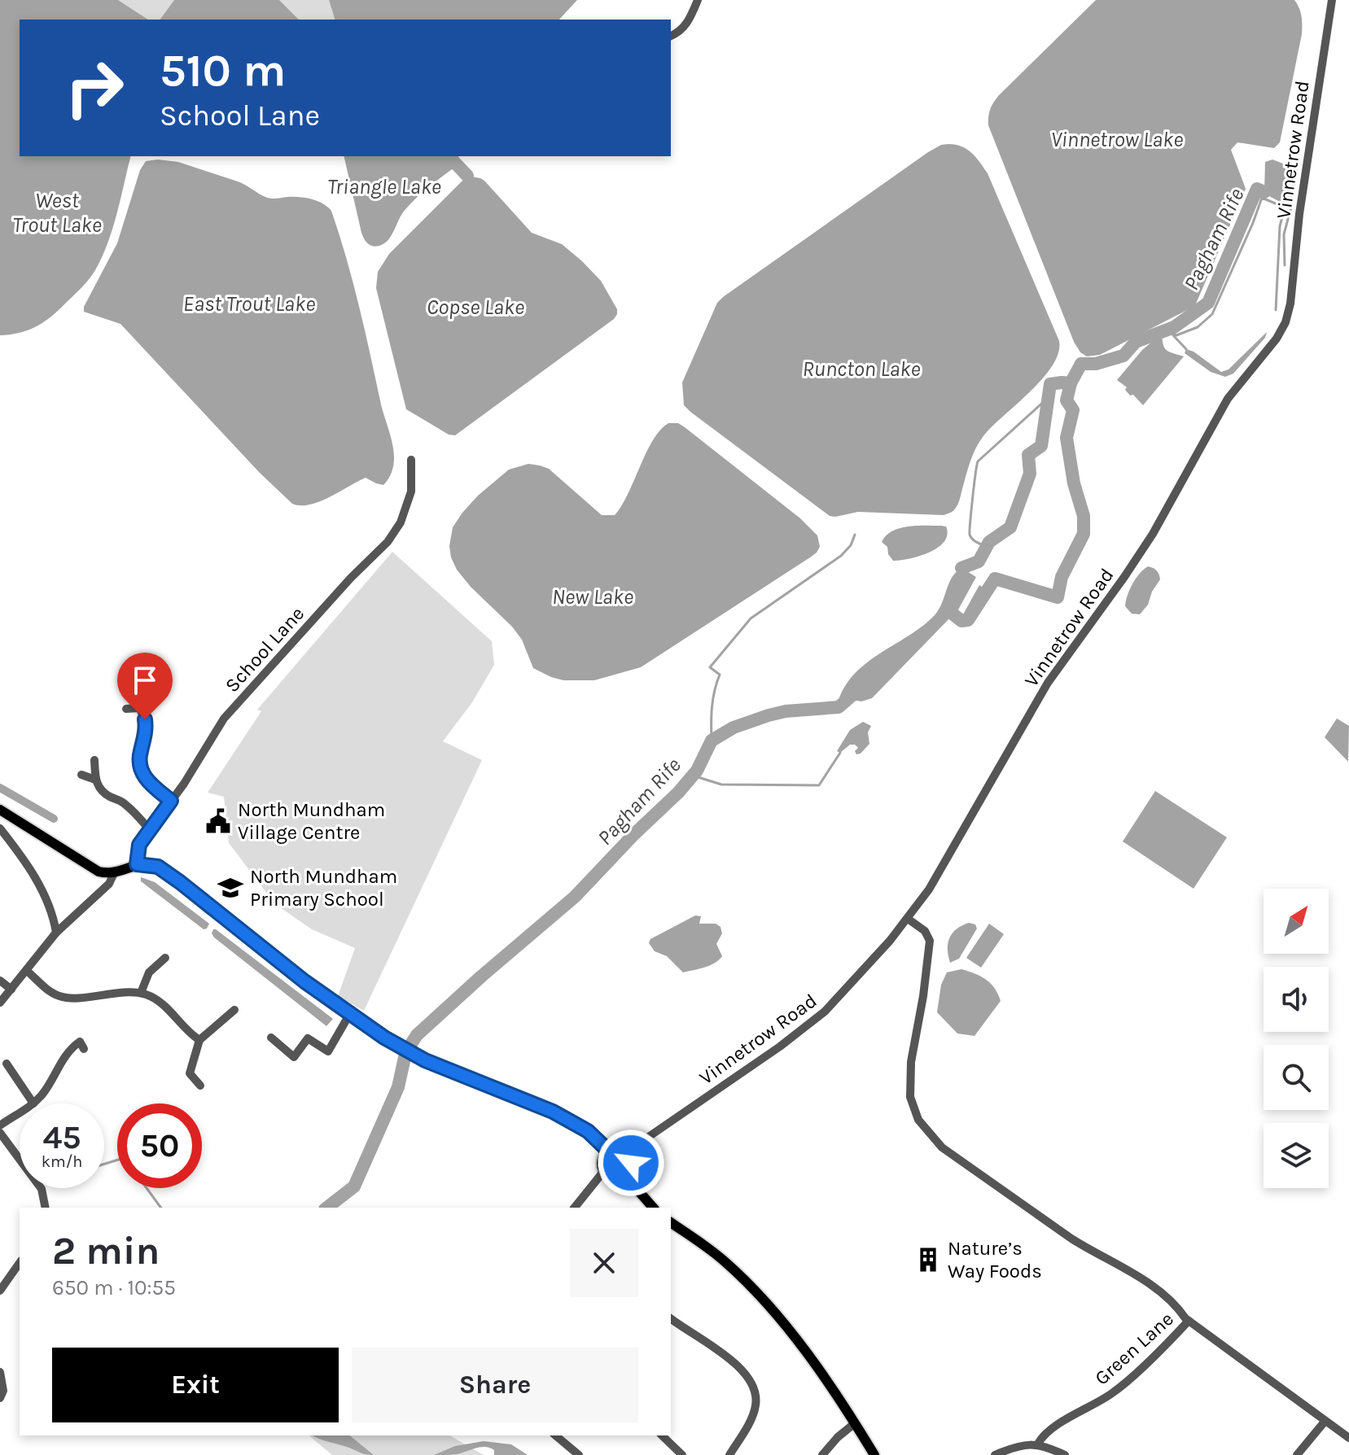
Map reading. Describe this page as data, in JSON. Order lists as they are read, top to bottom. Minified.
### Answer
{"streets":{"street":["Vinnetrow Road","School Lane","Green Lane"]},"water":["Vinnetrow Lake","Triangle Lake","West Trout Lake","Pagham Rife","East Trout Lake","Copse Lake","Runcton Lake","New Lake"],"places":{"public building":["North Mundham Village Centre"],"school or university":["North Mundham Primary School"],"building":["Nature’s Way Foods"]},"north":"top right","page":{"turn":["510 m","School Lane"],"speed":"45 km/h","limit":"50","heading":["2 min","650 m · 10:55"],"buttons":["Exit","Share"]}}
